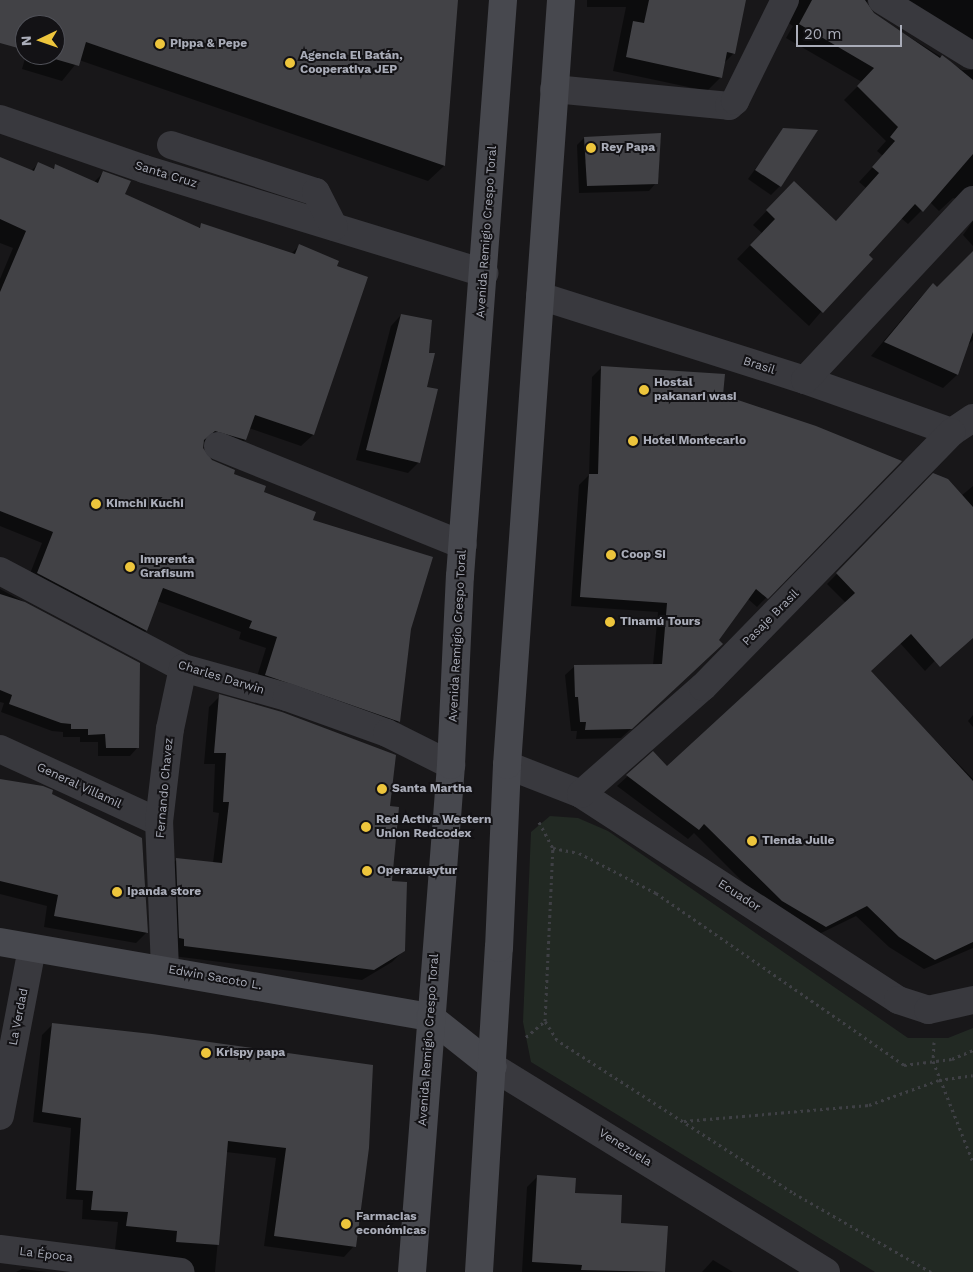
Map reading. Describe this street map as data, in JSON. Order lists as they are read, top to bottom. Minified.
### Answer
{"streets":{"main road":["Avenida Remigio Crespo Toral","Edwin Sacoto L.","Venezuela"],"street":["Santa Cruz","Brasil","Pasaje Brasil","Charles Darwin","General Villamil","Fernando Chavez","Ecuador","La Verdad","La Época"]},"crossings":[["Santa Cruz","Avenida Remigio Crespo Toral"],["Avenida Remigio Crespo Toral","Charles Darwin"],["Avenida Remigio Crespo Toral","Edwin Sacoto L."],["Avenida Remigio Crespo Toral","Venezuela"],["Brasil","Pasaje Brasil"],["Pasaje Brasil","Ecuador"],["Charles Darwin","Fernando Chavez"],["General Villamil","Fernando Chavez"],["Fernando Chavez","Edwin Sacoto L."],["Edwin Sacoto L.","La Verdad"],["Edwin Sacoto L.","Venezuela"]],"places":["Pippa & Pepe","Agencia El Batán, Cooperativa JEP","Rey Papa","Hostal pakanari wasi","Hotel Montecarlo","Kimchi Kuchi","Coop Si","Imprenta Grafisum","Tinamú Tours","Santa Martha","Red Activa Western Union Redcodex","Tienda Julie","Operazuaytur","Ipanda store","Krispy papa","Farmacias económicas"],"scale_bar":"20 m","north":"left"}
